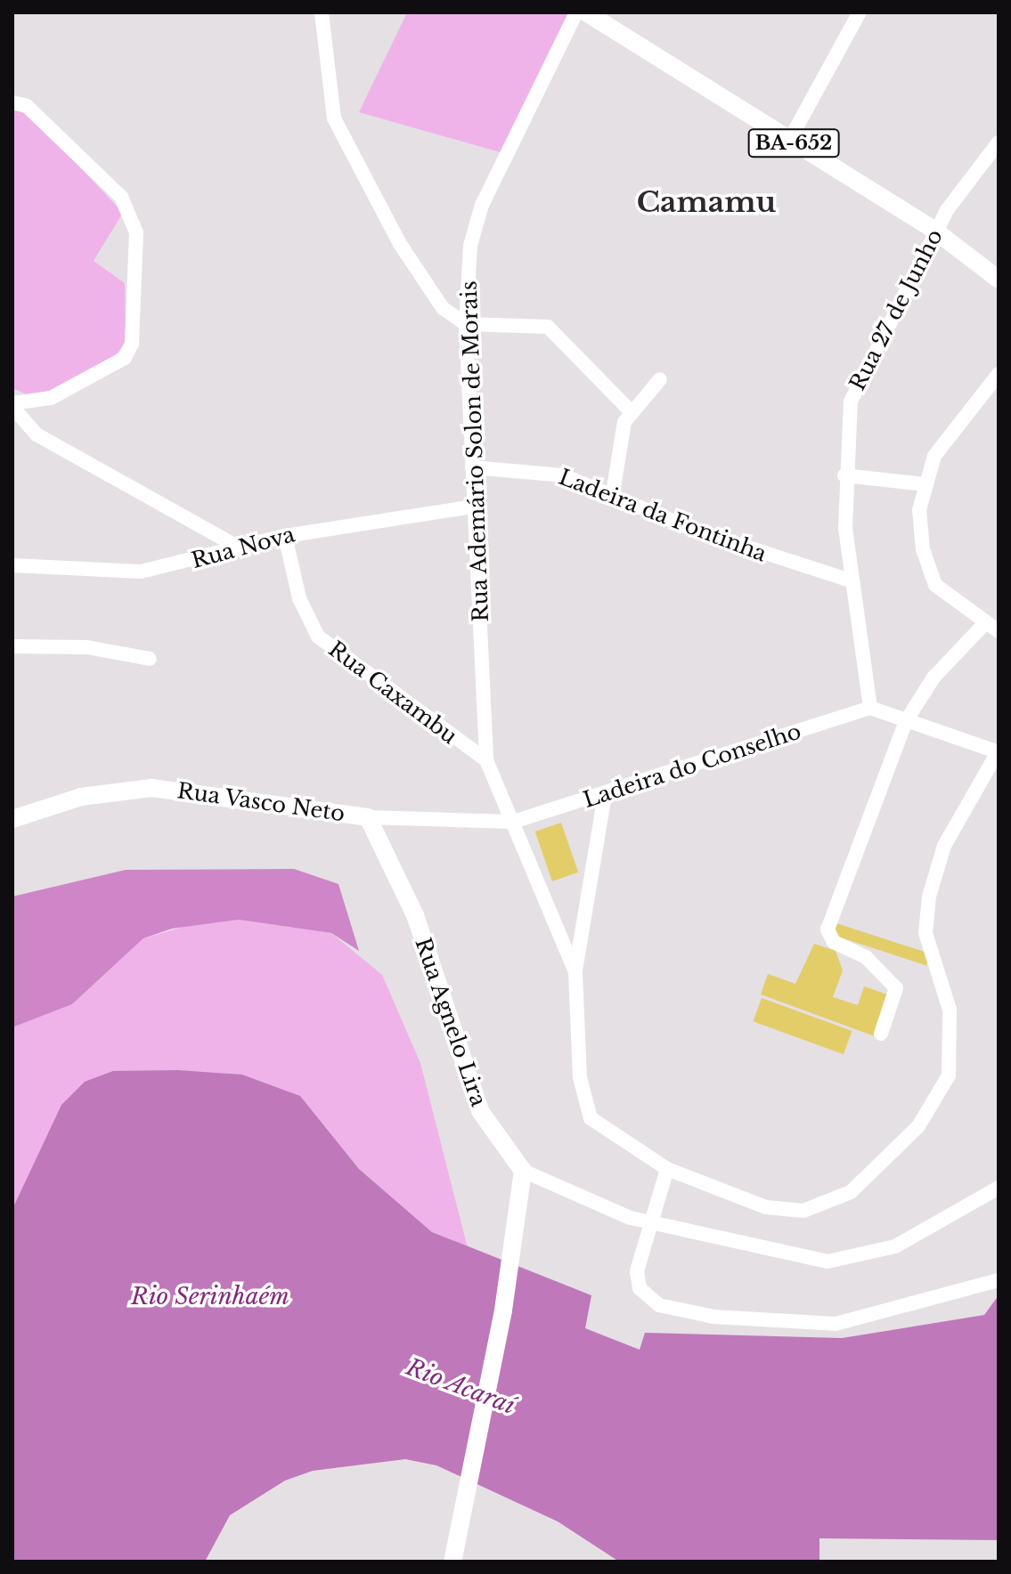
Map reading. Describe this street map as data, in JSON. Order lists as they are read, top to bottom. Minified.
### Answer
{"streets":{"main road":["BA-652","Rua Vasco Neto","Rua Agnelo Lira"],"street":["Rua 27 de Junho","Rua Ademário Solon de Morais","Ladeira da Fontinha","Rua Nova","Rua Caxambu","Ladeira do Conselho"]},"crossings":[["BA-652","Rua 27 de Junho"],["Rua 27 de Junho","Ladeira da Fontinha"],["Rua 27 de Junho","Ladeira do Conselho"],["Rua Ademário Solon de Morais","Ladeira da Fontinha"],["Rua Ademário Solon de Morais","Rua Nova"],["Rua Ademário Solon de Morais","Rua Caxambu"],["Rua Ademário Solon de Morais","Ladeira do Conselho"],["Rua Ademário Solon de Morais","Rua Vasco Neto"],["Rua Nova","Rua Caxambu"],["Ladeira do Conselho","Rua Vasco Neto"],["Rua Vasco Neto","Rua Agnelo Lira"]],"districts":["Camamu"],"water":["Rio Serinhaém","Rio Acaraí"]}
